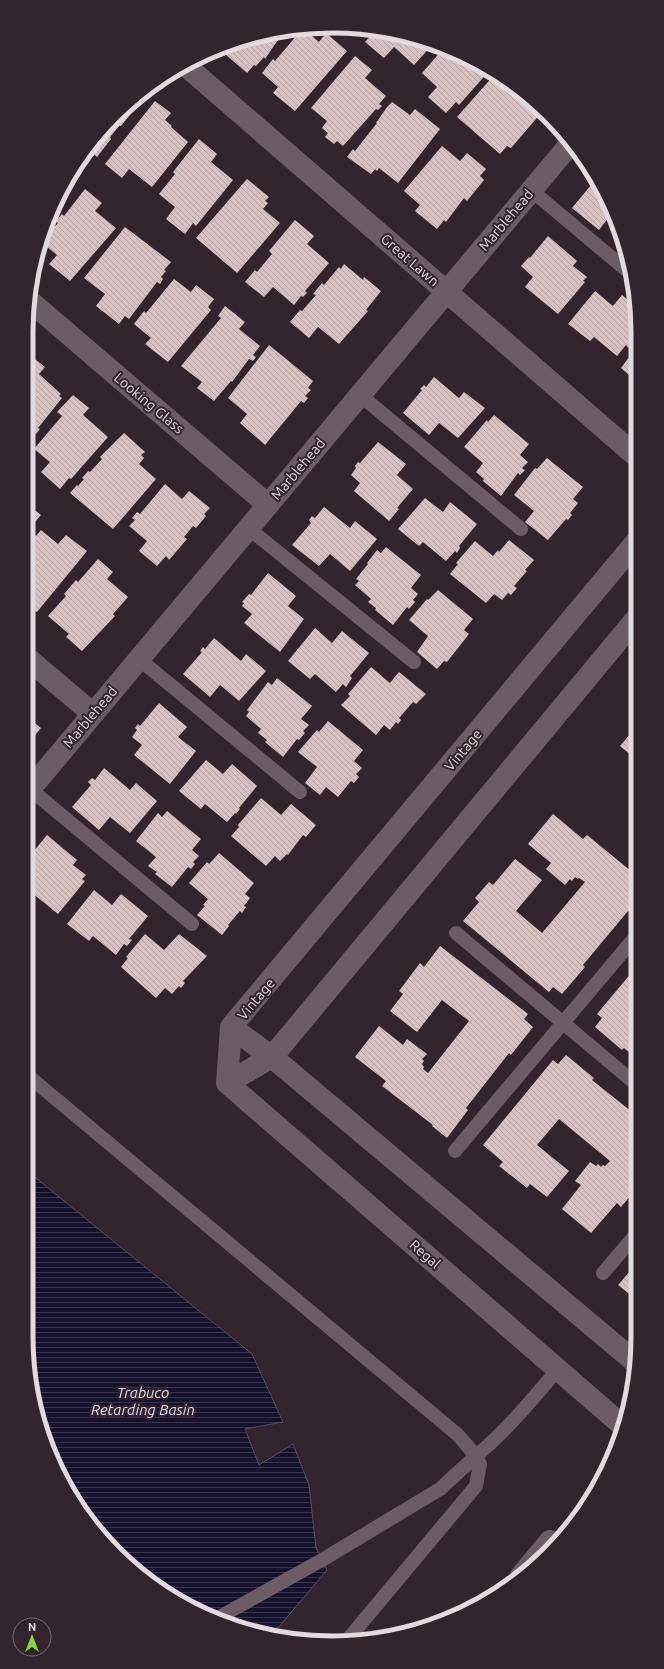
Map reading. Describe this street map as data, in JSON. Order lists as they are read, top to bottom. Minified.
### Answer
{"streets":{"street":["Marblehead","Great Lawn","Looking Glass","Vintage","Regal"]},"crossings":[["Marblehead","Great Lawn"],["Marblehead","Looking Glass"],["Vintage","Regal"]],"water":["Trabuco Retarding Basin"],"north":"top"}
